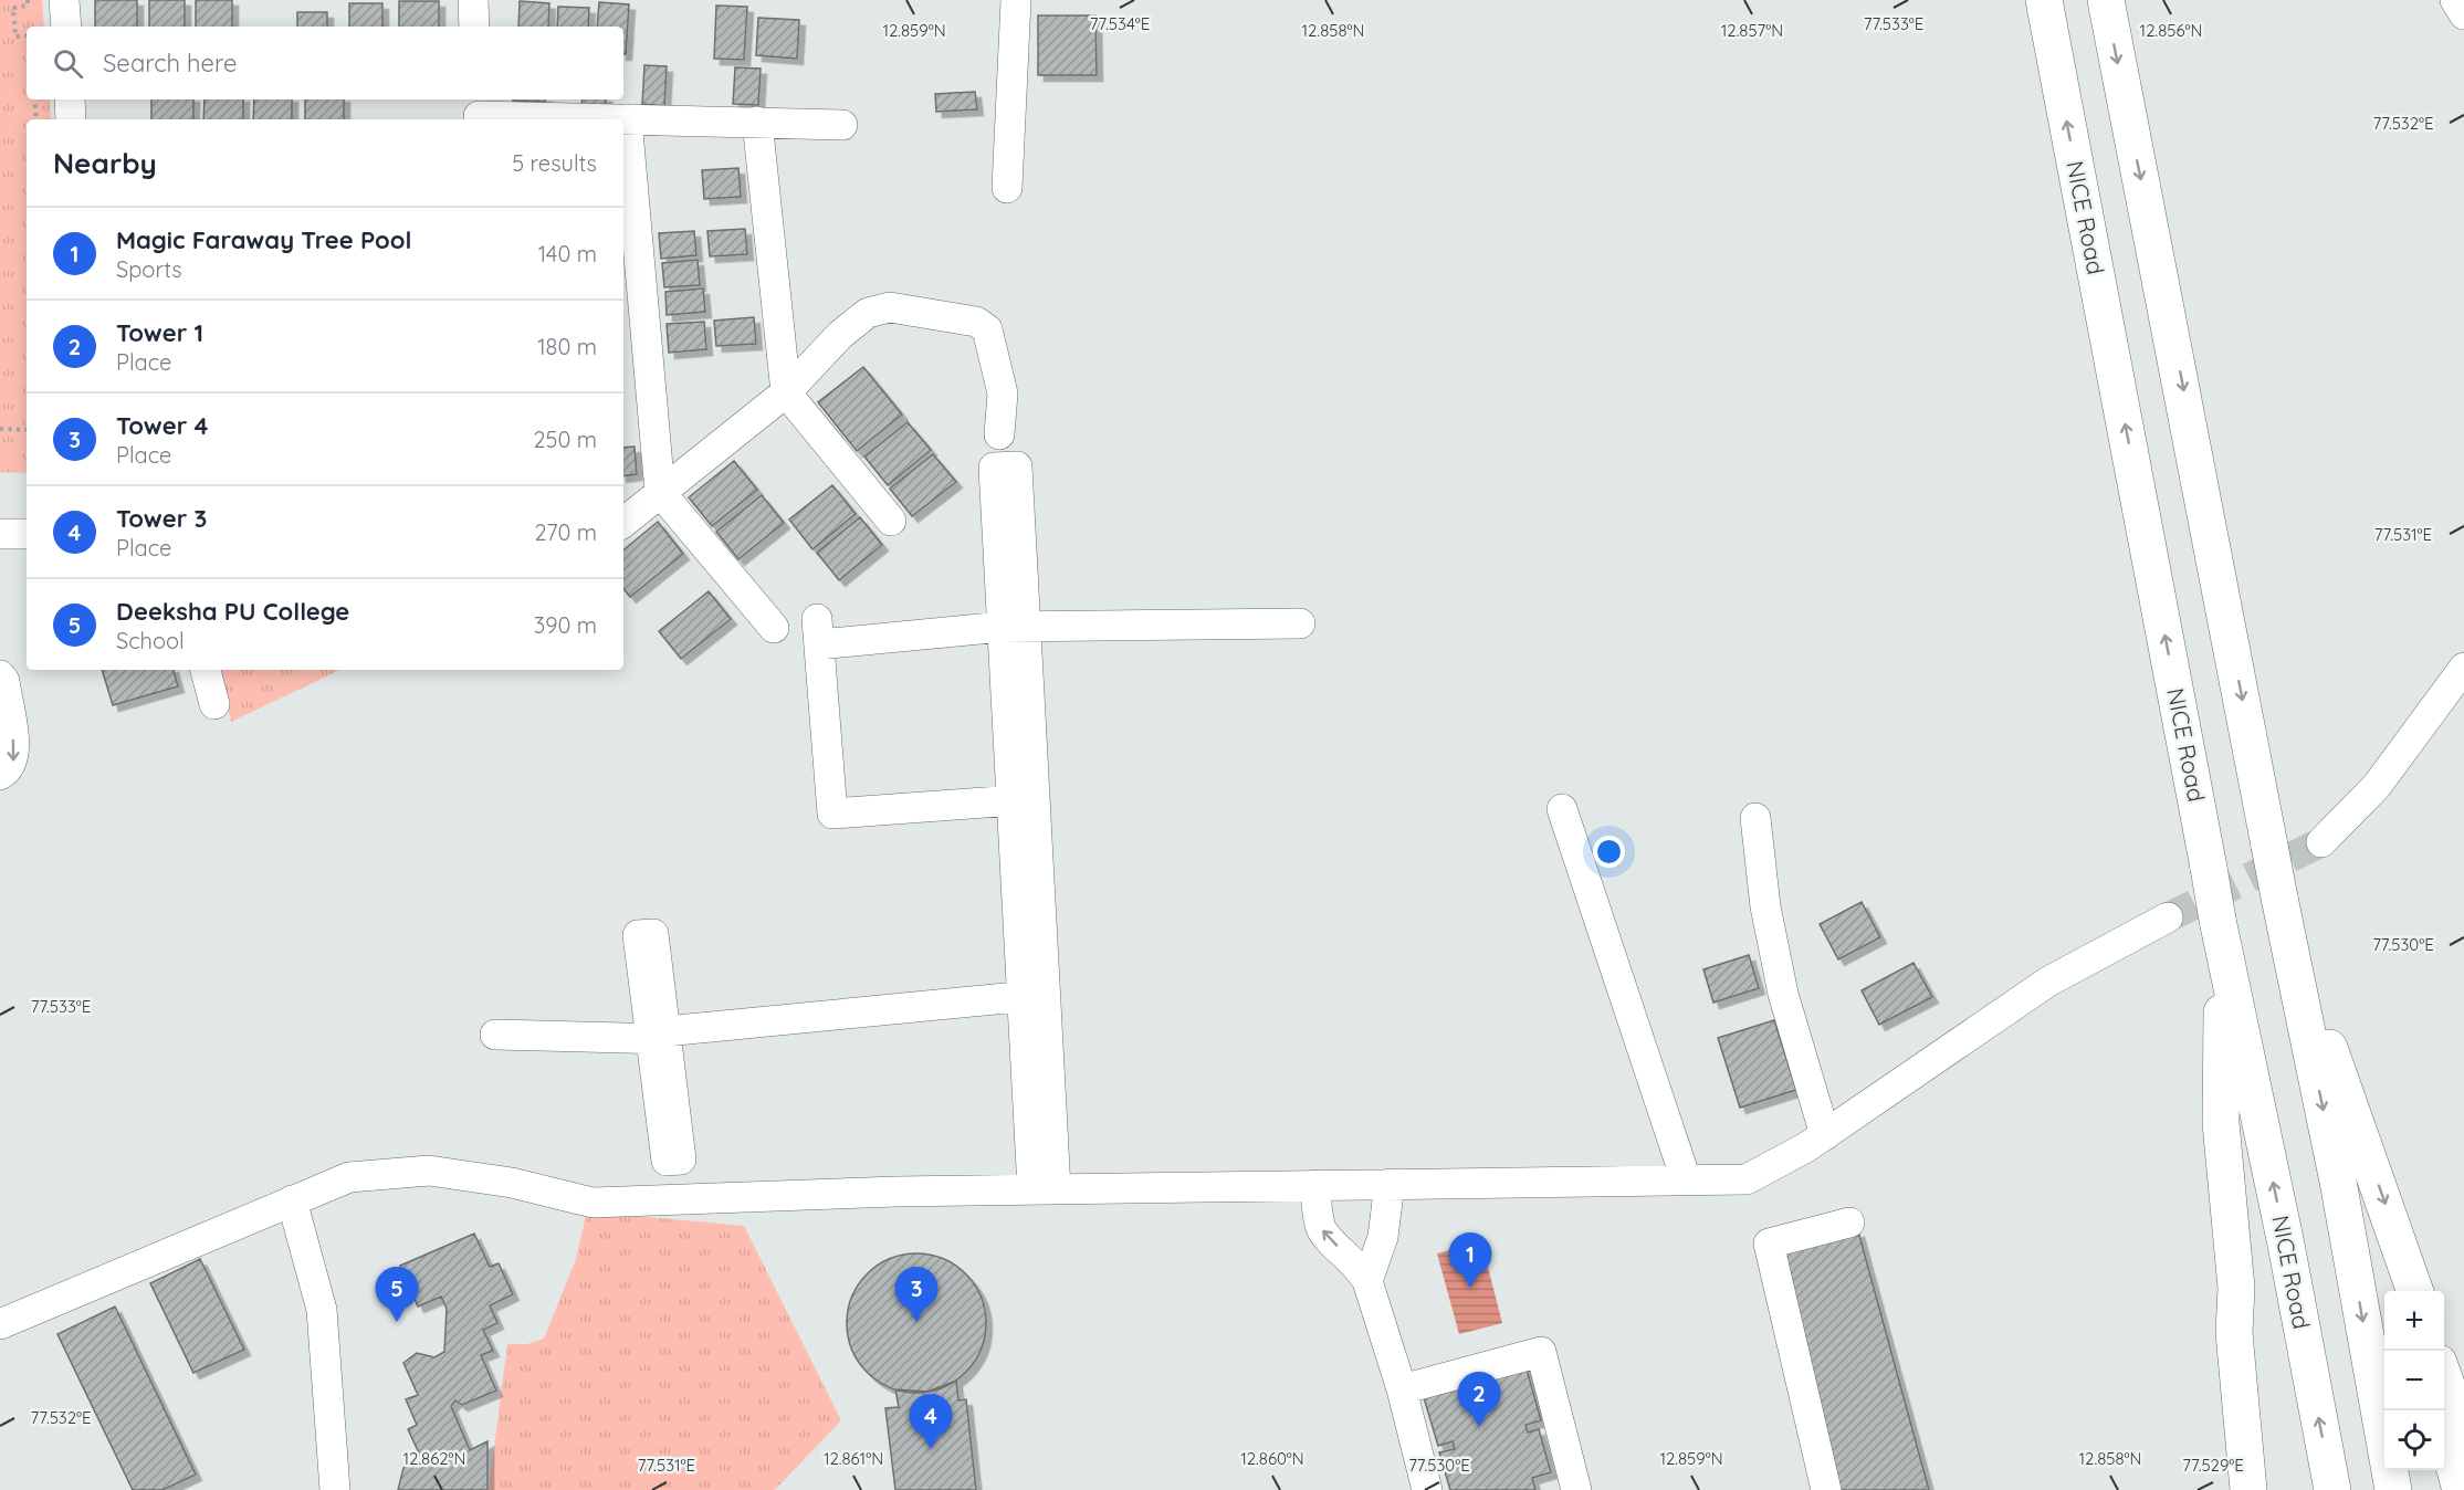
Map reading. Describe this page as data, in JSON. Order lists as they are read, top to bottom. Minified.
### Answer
{"streets":{"highway":["NICE Road"]},"page":{"search":"Search here","heading":["Nearby","5 results"],"list":[{"mark":"1","name":"Magic Faraway Tree Pool","note":"Sports","value":"140 m"},{"mark":"2","name":"Tower 1","note":"Place","value":"180 m"},{"mark":"3","name":"Tower 4","note":"Place","value":"250 m"},{"mark":"4","name":"Tower 3","note":"Place","value":"270 m"},{"mark":"5","name":"Deeksha PU College","note":"School","value":"390 m"}],"pins":["1","3","5","2","4"],"map_buttons":["+","−"]},"coordinates":["77.534°E","77.533°E","12.859°N","12.858°N","12.857°N","12.856°N","77.532°E","77.531°E","77.530°E","12.862°N","12.861°N","12.860°N","77.529°E"]}
